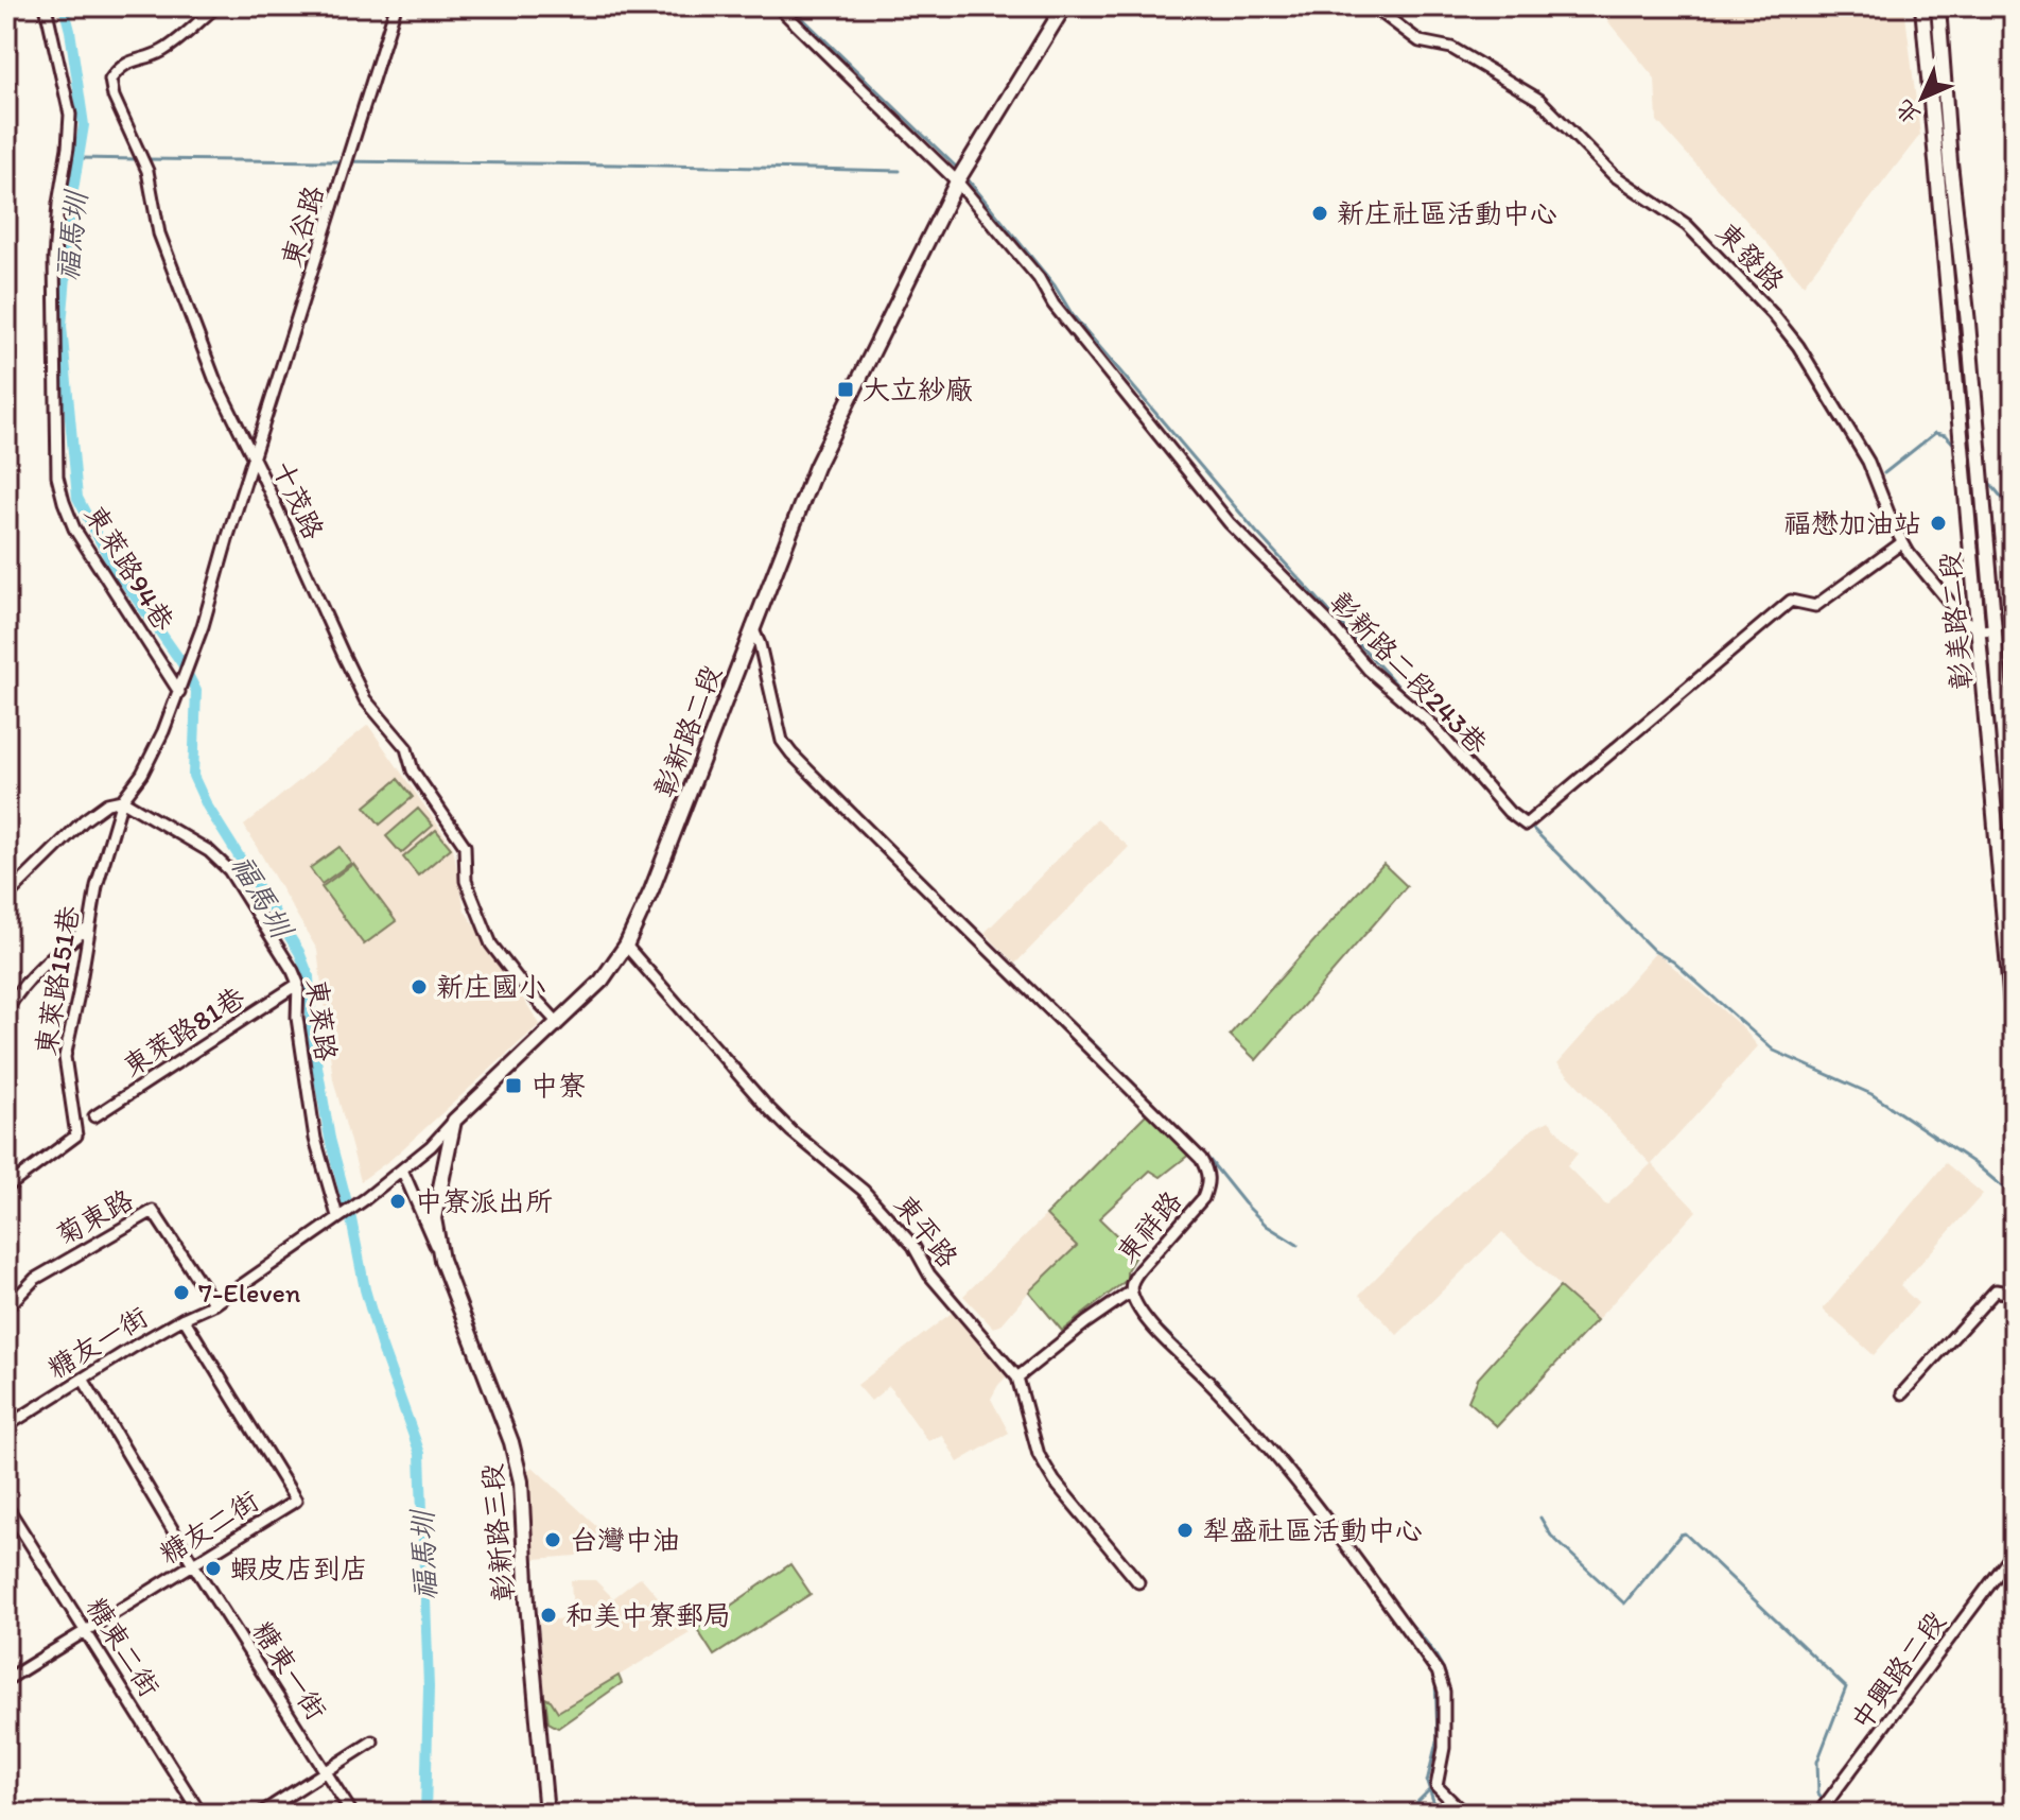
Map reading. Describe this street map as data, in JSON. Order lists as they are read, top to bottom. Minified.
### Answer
{"streets":{"street":["東谷路","東發路","十茂路","東萊路94巷","彰美路二段","彰新路二段243巷","彰新路二段","東萊路151巷","東萊路","東萊路81巷","菊東路","東祥路","東平路","糖友一街","糖友二街","彰新路三段","糖東二街","糖東一街","中興路二段"]},"crossings":[["東谷路","十茂路"],["東發路","彰美路二段"],["東發路","彰新路二段243巷"],["十茂路","彰新路二段"],["彰新路二段243巷","彰新路二段"],["彰新路二段","東祥路"],["彰新路二段","東平路"],["東萊路151巷","東萊路"],["東萊路","東萊路81巷"],["菊東路","糖友一街"],["糖友一街","糖友二街"],["糖友一街","糖東一街"],["糖友二街","糖東二街"],["糖友二街","糖東一街"]],"water":["福馬圳"],"places":{"other":["新庄社區活動中心","福懋加油站","新庄國小","中寮派出所","7-Eleven","犁盛社區活動中心","台灣中油","蝦皮店到店","和美中寮郵局"],"transit":["大立紗廠","中寮"]},"north":"bottom left"}
